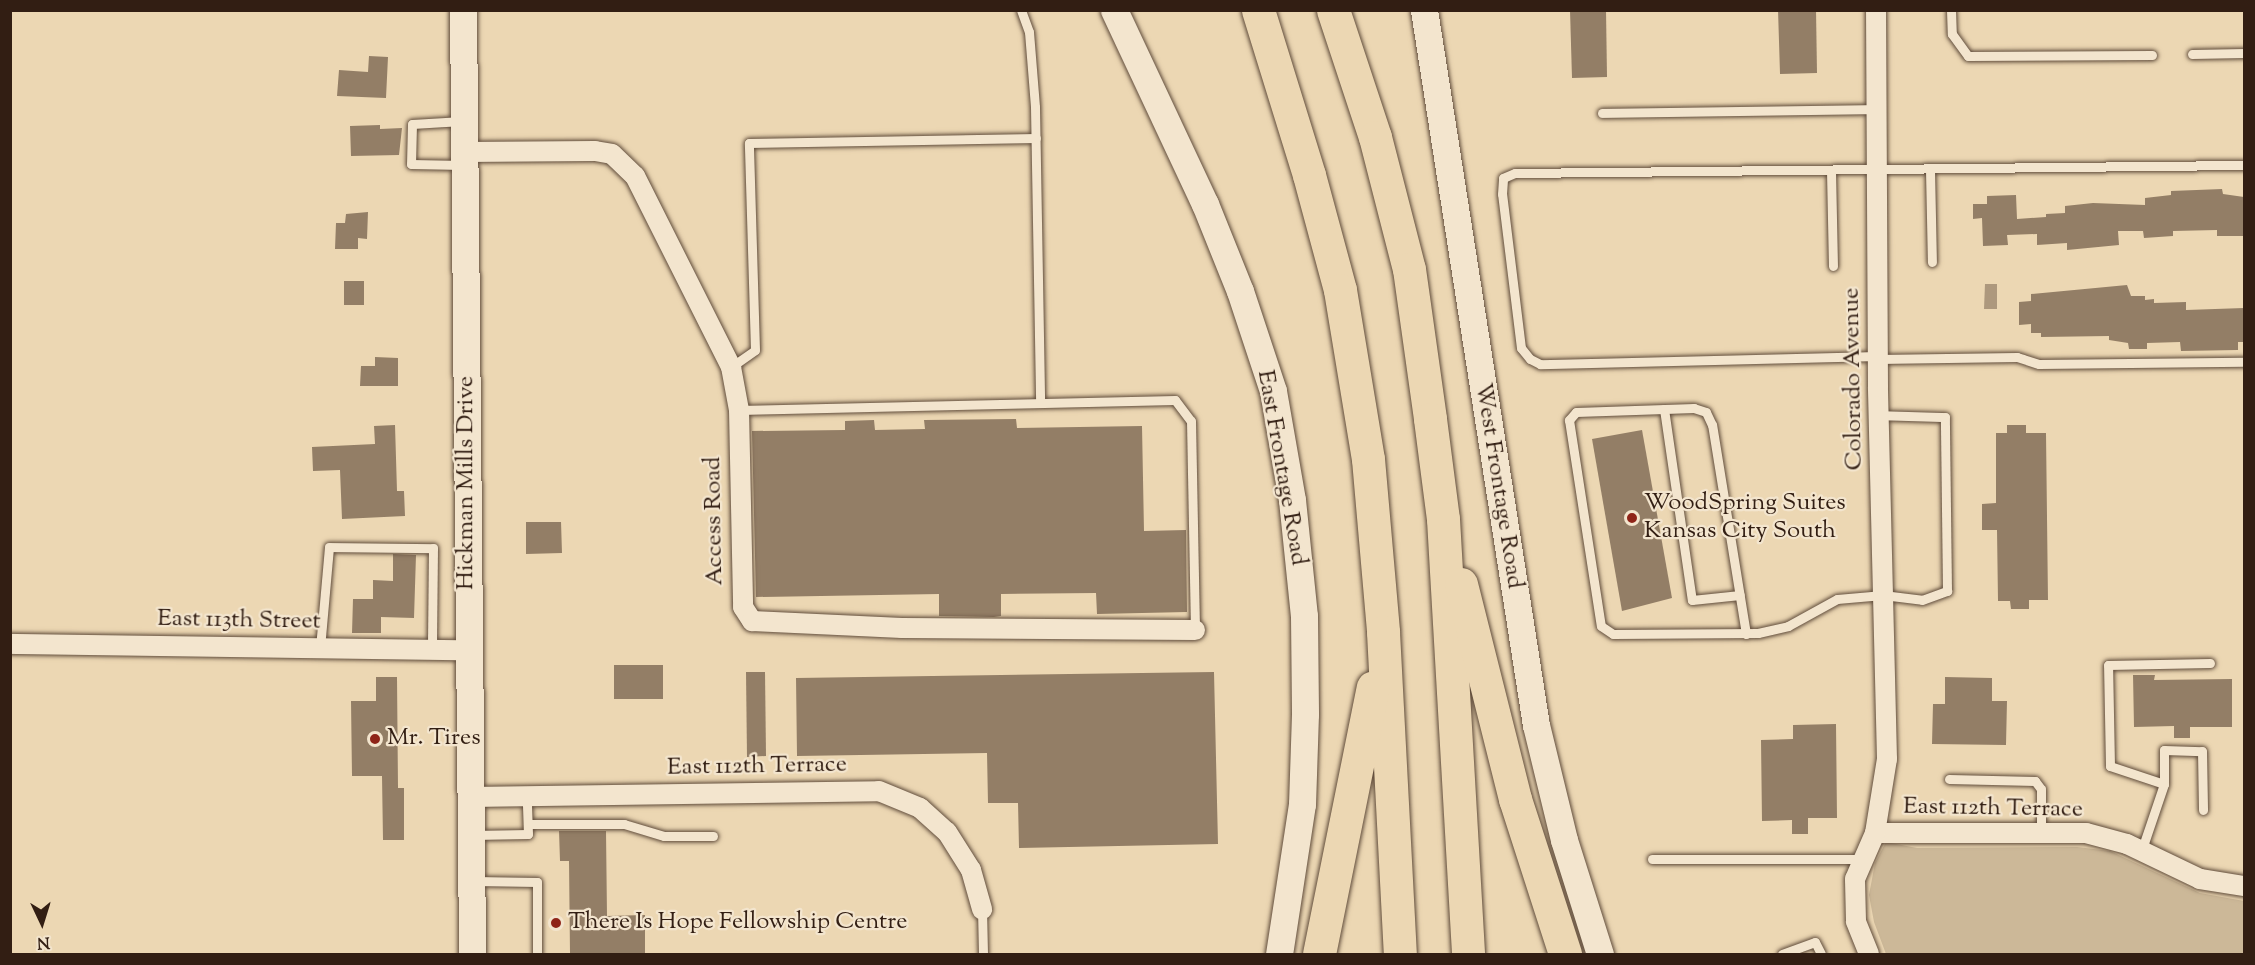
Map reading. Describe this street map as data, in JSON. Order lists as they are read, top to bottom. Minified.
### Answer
{"streets":{"street":["Colorado Avenue","East Frontage Road","Hickman Mills Drive","West Frontage Road","Access Road","East 113th Street","East 112th Terrace"]},"crossings":[["Colorado Avenue","East 112th Terrace"],["Hickman Mills Drive","Access Road"],["Hickman Mills Drive","East 113th Street"],["Hickman Mills Drive","East 112th Terrace"]],"places":["WoodSpring Suites Kansas City South","Mr. Tires","There Is Hope Fellowship Centre"],"north":"bottom"}
